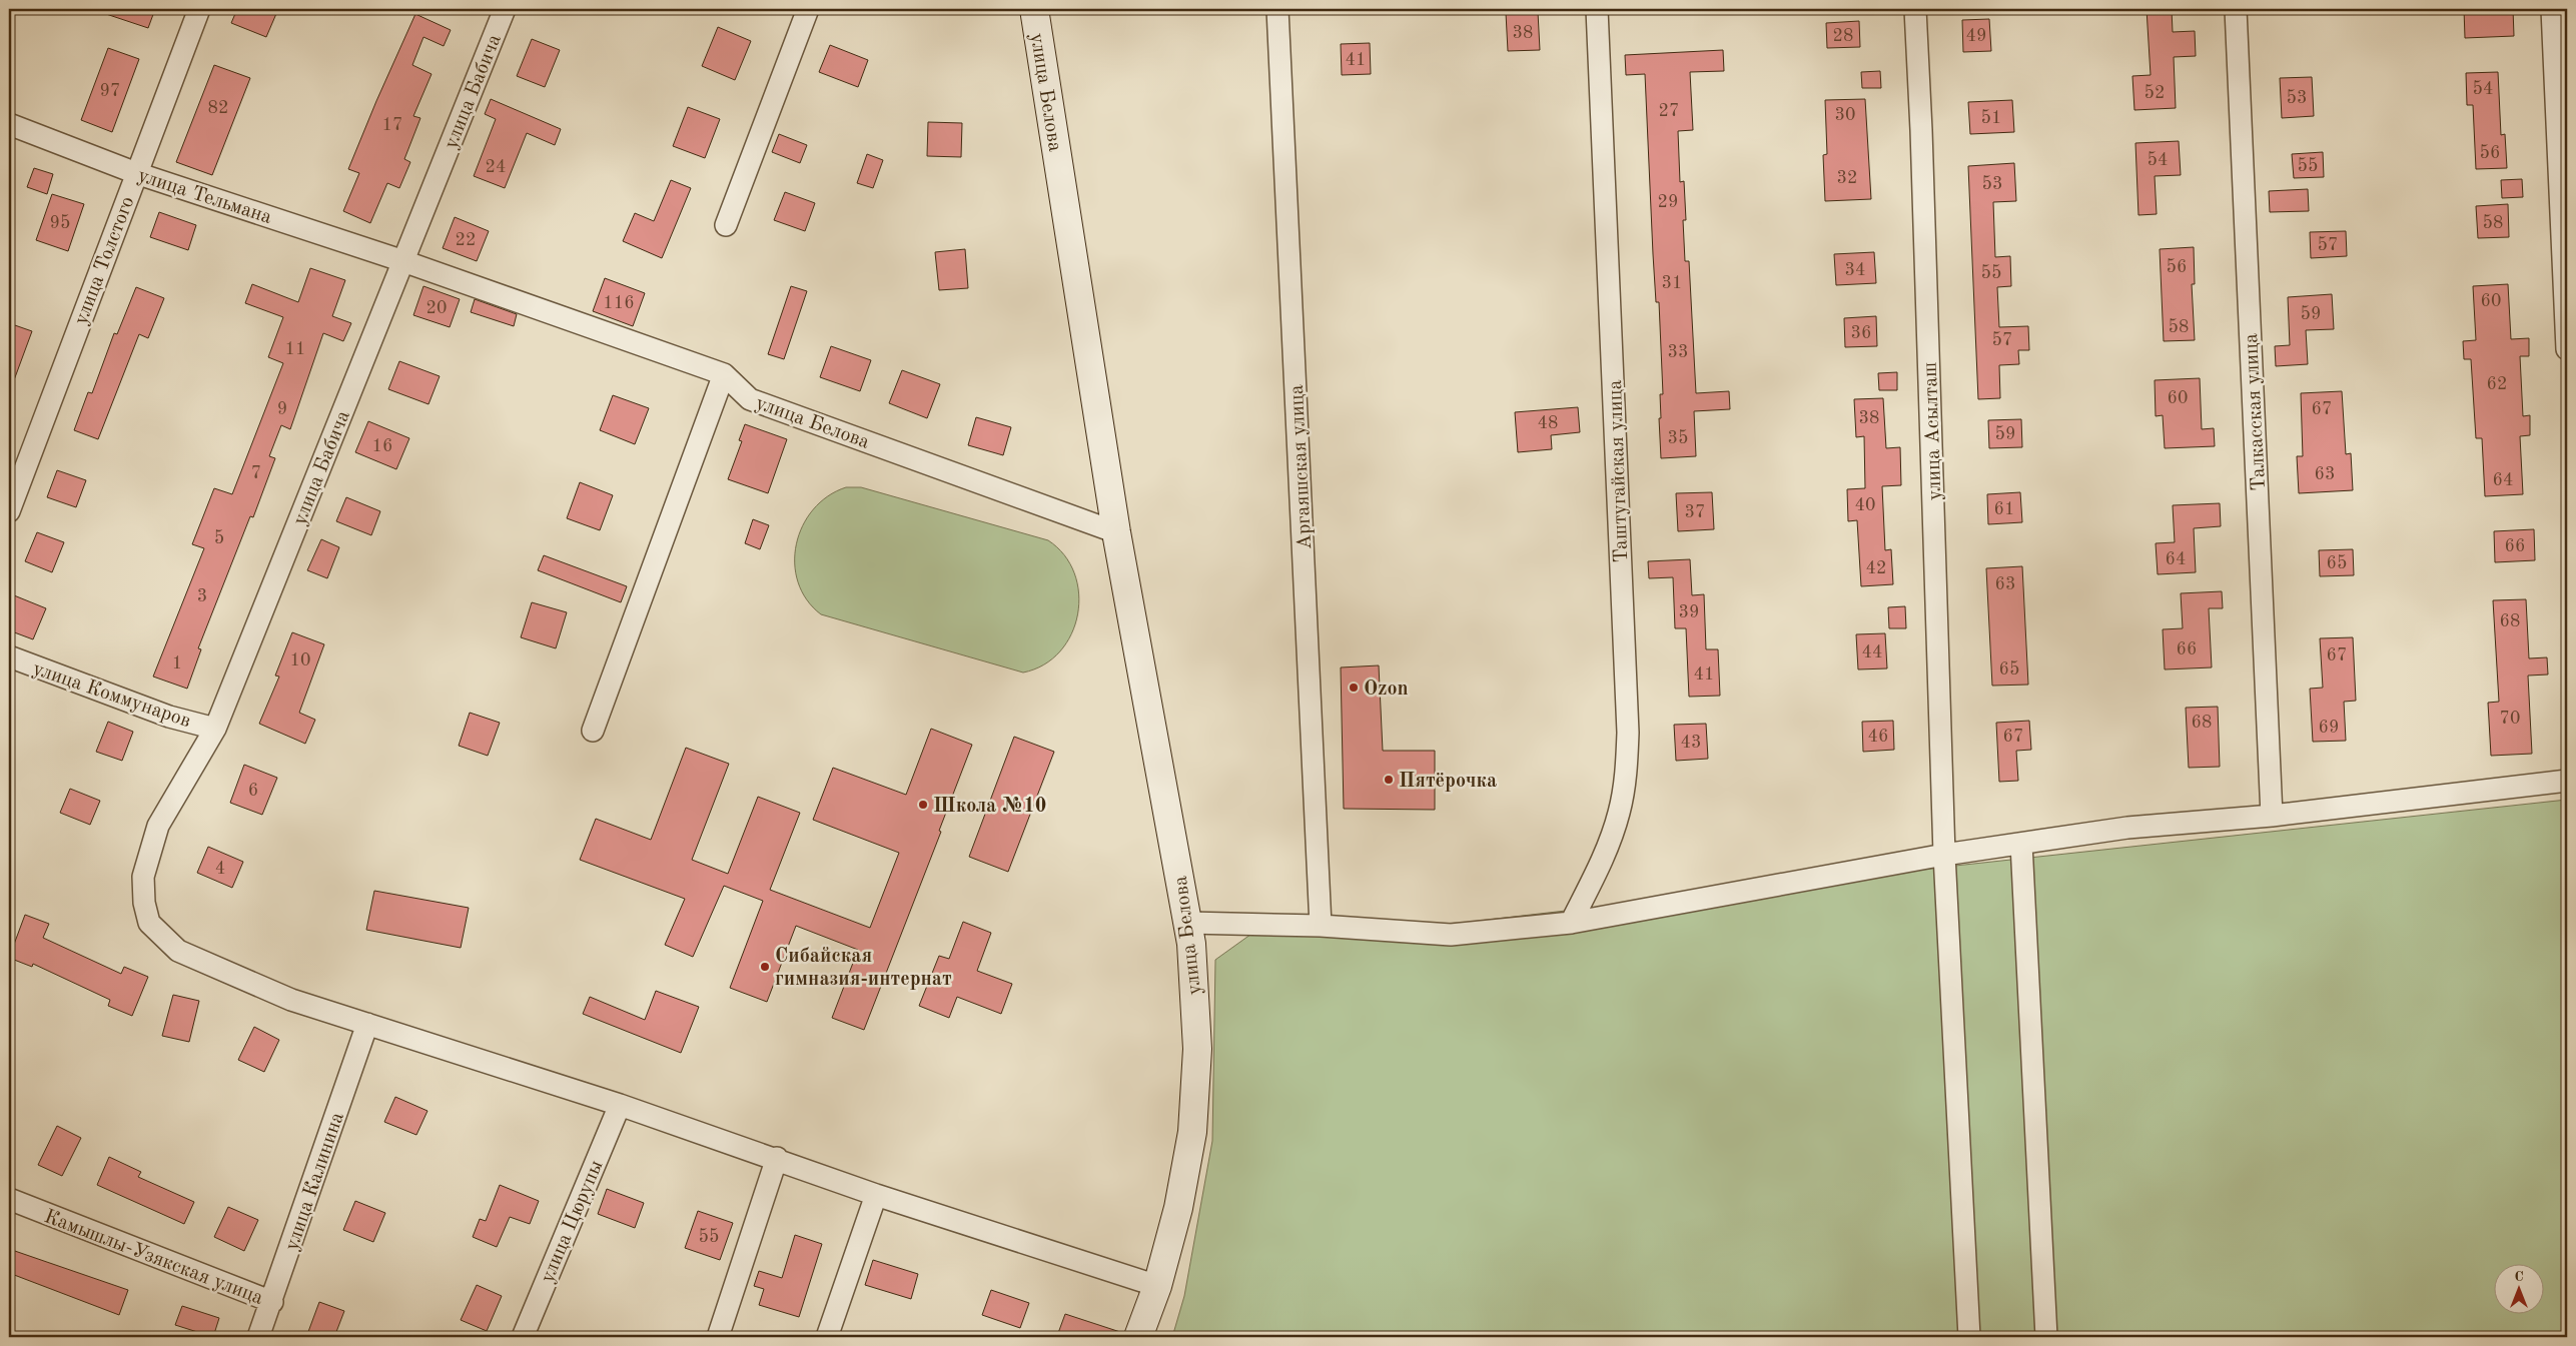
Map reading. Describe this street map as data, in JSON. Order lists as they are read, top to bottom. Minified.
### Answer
{"streets":{"main road":["улица Белова"],"street":["улица Бабича","улица Тельмана","улица Толстого","Талкасская улица","улица Асылташ","Аргаяшская улица","Таштугайская улица","улица Коммунаров","улица Калинина","улица Цюрупы","Камышлы-Узякская улица"]},"crossings":[["улица Бабича","улица Белова"],["улица Бабича","улица Тельмана"],["улица Бабича","улица Коммунаров"],["улица Бабича","улица Калинина"],["улица Белова","улица Тельмана"],["улица Тельмана","улица Толстого"],["улица Калинина","Камышлы-Узякская улица"]],"places":["Ozon","Пятёрочка","Школа №10","Сибайская гимназия-интернат"],"house_numbers":["38","28","49","41","54","97","52","53","82","27","30","51","17","56","54","55","24","32","53","29","95","58","22","57","56","34","55","31","60","116","20","59","58","36","57","11","33","62","60","9","67","38","48","59","35","16","7","63","64","40","61","37","5","66","64","65","42","63","3","39","68","66","44","67","10","1","65","41","70","68","69","46","67","43","6","4","55"],"north":"top"}
